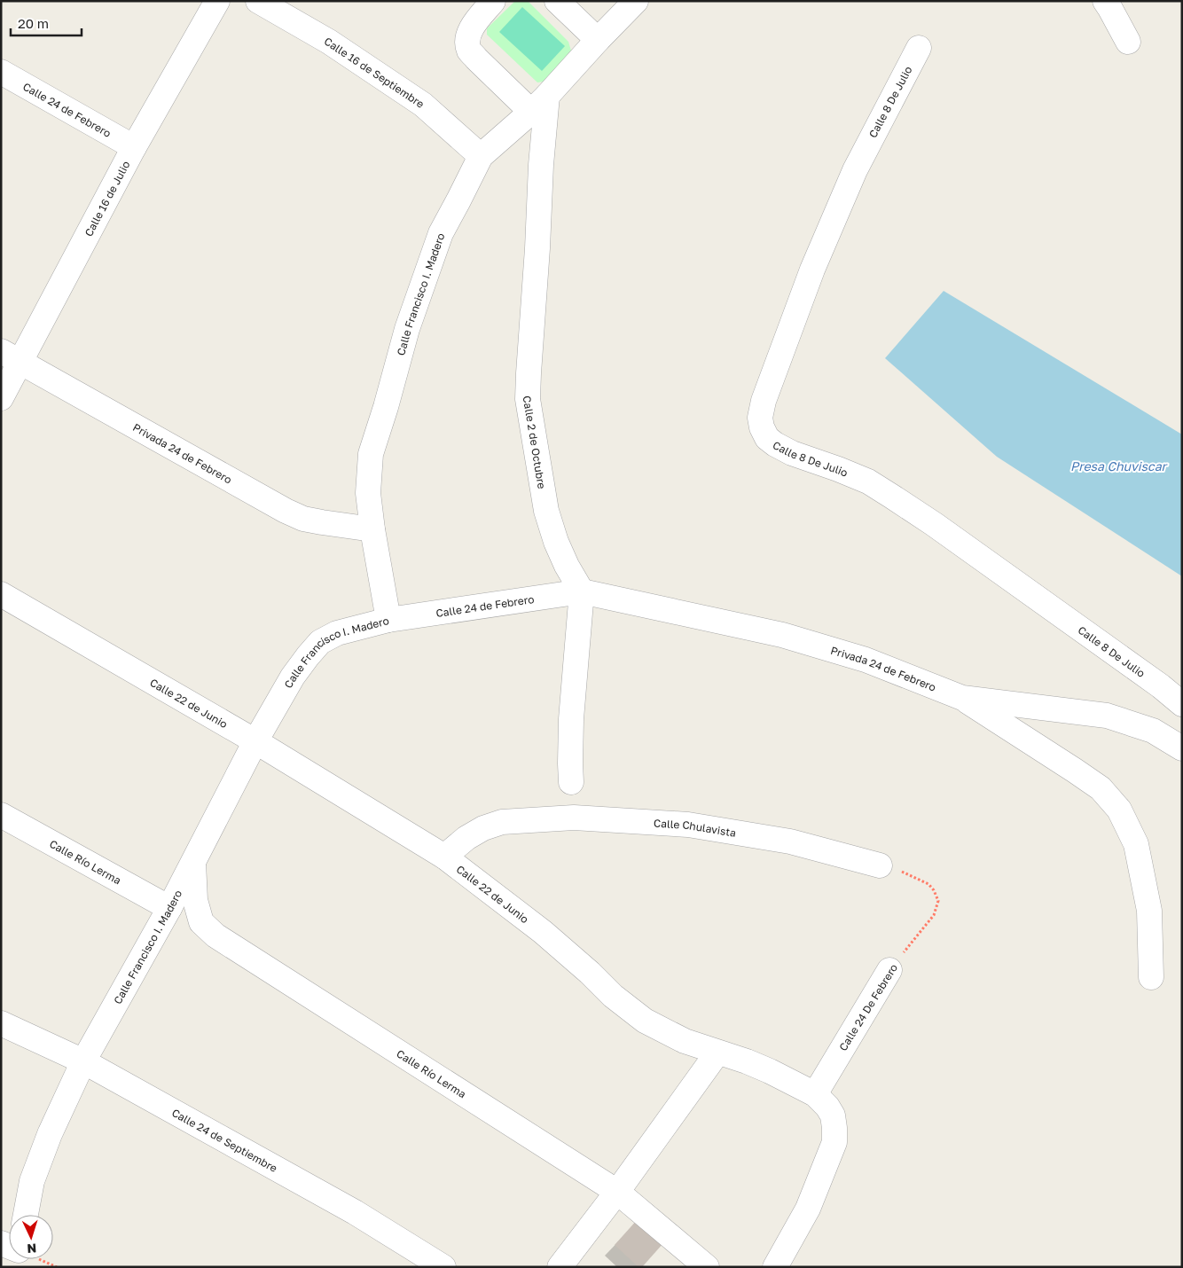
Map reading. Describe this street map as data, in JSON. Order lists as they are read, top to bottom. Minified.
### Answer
{"streets":{"street":["Calle 16 de Septiembre","Calle 8 De Julio","Calle 24 de Febrero","Calle 16 de Julio","Calle Francisco I. Madero","Calle 2 de Octubre","Privada 24 de Febrero","Calle 22 de Junio","Calle Chulavista","Calle Río Lerma","Calle 24 De Febrero","Calle 24 de Septiembre"]},"crossings":[["Calle 16 de Septiembre","Calle Francisco I. Madero"],["Calle 24 de Febrero","Calle 16 de Julio"],["Calle 24 de Febrero","Calle Francisco I. Madero"],["Calle 24 de Febrero","Calle 2 de Octubre"],["Calle 24 de Febrero","Privada 24 de Febrero"],["Calle 16 de Julio","Privada 24 de Febrero"],["Calle Francisco I. Madero","Calle 2 de Octubre"],["Calle Francisco I. Madero","Privada 24 de Febrero"],["Calle Francisco I. Madero","Calle 22 de Junio"],["Calle Francisco I. Madero","Calle Río Lerma"],["Calle Francisco I. Madero","Calle 24 de Septiembre"],["Calle 2 de Octubre","Privada 24 de Febrero"],["Calle 22 de Junio","Calle Chulavista"],["Calle 22 de Junio","Calle 24 De Febrero"],["Calle Chulavista","Calle 24 De Febrero"]],"water":["Presa Chuviscar"],"scale_bar":"20 m","north":"bottom"}
